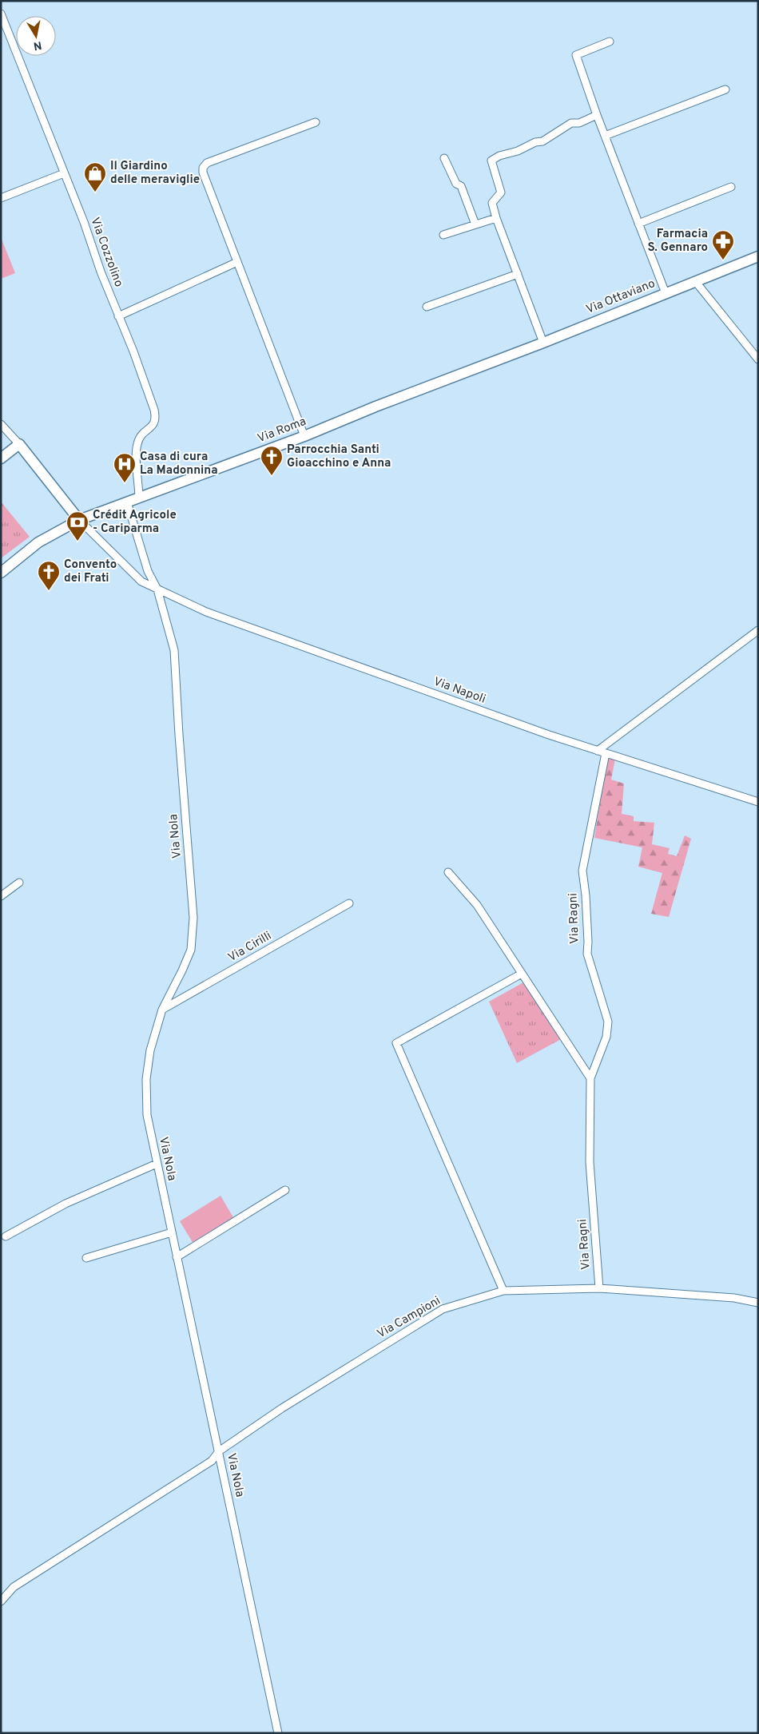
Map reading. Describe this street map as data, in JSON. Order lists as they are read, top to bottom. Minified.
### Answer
{"streets":{"main road":["Via Ottaviano","Via Roma"],"street":["Via Cozzolino","Via Napoli","Via Nola","Via Ragni","Via Cirilli","Via Campioni"]},"crossings":[["Via Cozzolino","Via Roma"],["Via Ottaviano","Via Roma"],["Via Roma","Via Napoli"],["Via Roma","Via Nola"],["Via Napoli","Via Nola"],["Via Napoli","Via Ragni"],["Via Nola","Via Cirilli"],["Via Nola","Via Campioni"],["Via Ragni","Via Campioni"]],"places":{"shop":["Il Giardino delle meraviglie"],"pharmacy":["Farmacia S. Gennaro"],"church":["Parrocchia Santi Gioacchino e Anna","Convento dei Frati"],"hospital":["Casa di cura La Madonnina"],"bank":["Crédit Agricole - Cariparma"]},"north":"bottom"}
